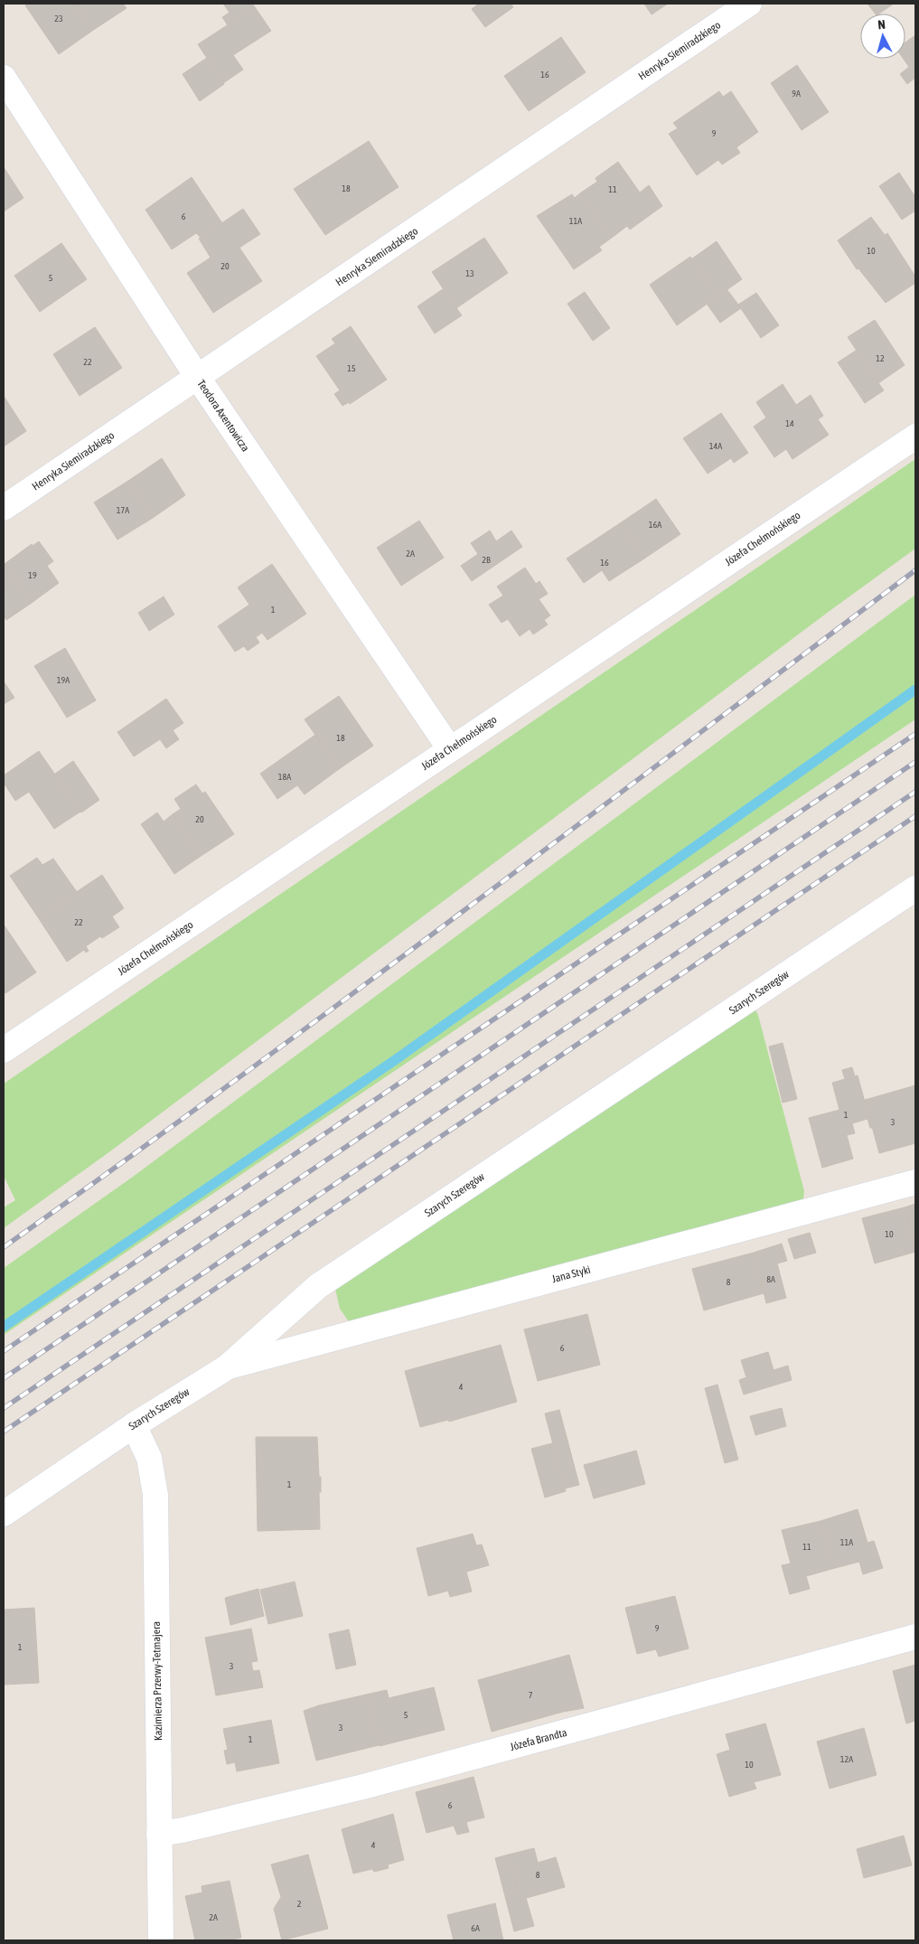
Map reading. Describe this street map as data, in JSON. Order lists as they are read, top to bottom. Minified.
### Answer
{"streets":{"street":["Henryka Siemiradzkiego","Teodora Axentowicza","Józefa Chełmońskiego","Szarych Szeregów","Jana Styki","Kazimierza Przerwy-Tetmajera","Józefa Brandta"]},"crossings":[["Henryka Siemiradzkiego","Teodora Axentowicza"],["Teodora Axentowicza","Józefa Chełmońskiego"],["Szarych Szeregów","Jana Styki"],["Szarych Szeregów","Kazimierza Przerwy-Tetmajera"],["Kazimierza Przerwy-Tetmajera","Józefa Brandta"]],"house_numbers":["23","16","9A","9","18","11","6","11A","10","20","13","5","12","22","15","14","14A","17A","16A","2A","2B","16","19","1","19A","18","18A","20","22","1","3","10","8A","8","6","4","1","11A","11","9","1","3","7","5","3","1","12A","10","6","4","8","2","2A","6A"],"north":"top"}
